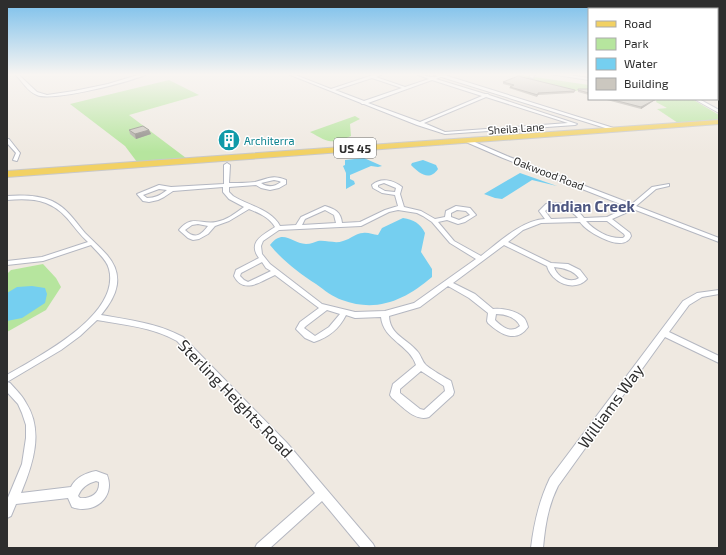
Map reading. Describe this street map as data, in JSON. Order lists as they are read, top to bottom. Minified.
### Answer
{"streets":{"main road":["US 45"],"street":["Sheila Lane","Oakwood Road","Sterling Heights Road","Williams Way"]},"crossings":[["US 45","Oakwood Road"]],"districts":["Indian Creek"],"places":{"building":["Architerra"]},"legend":["Road","Park","Water","Building"]}
